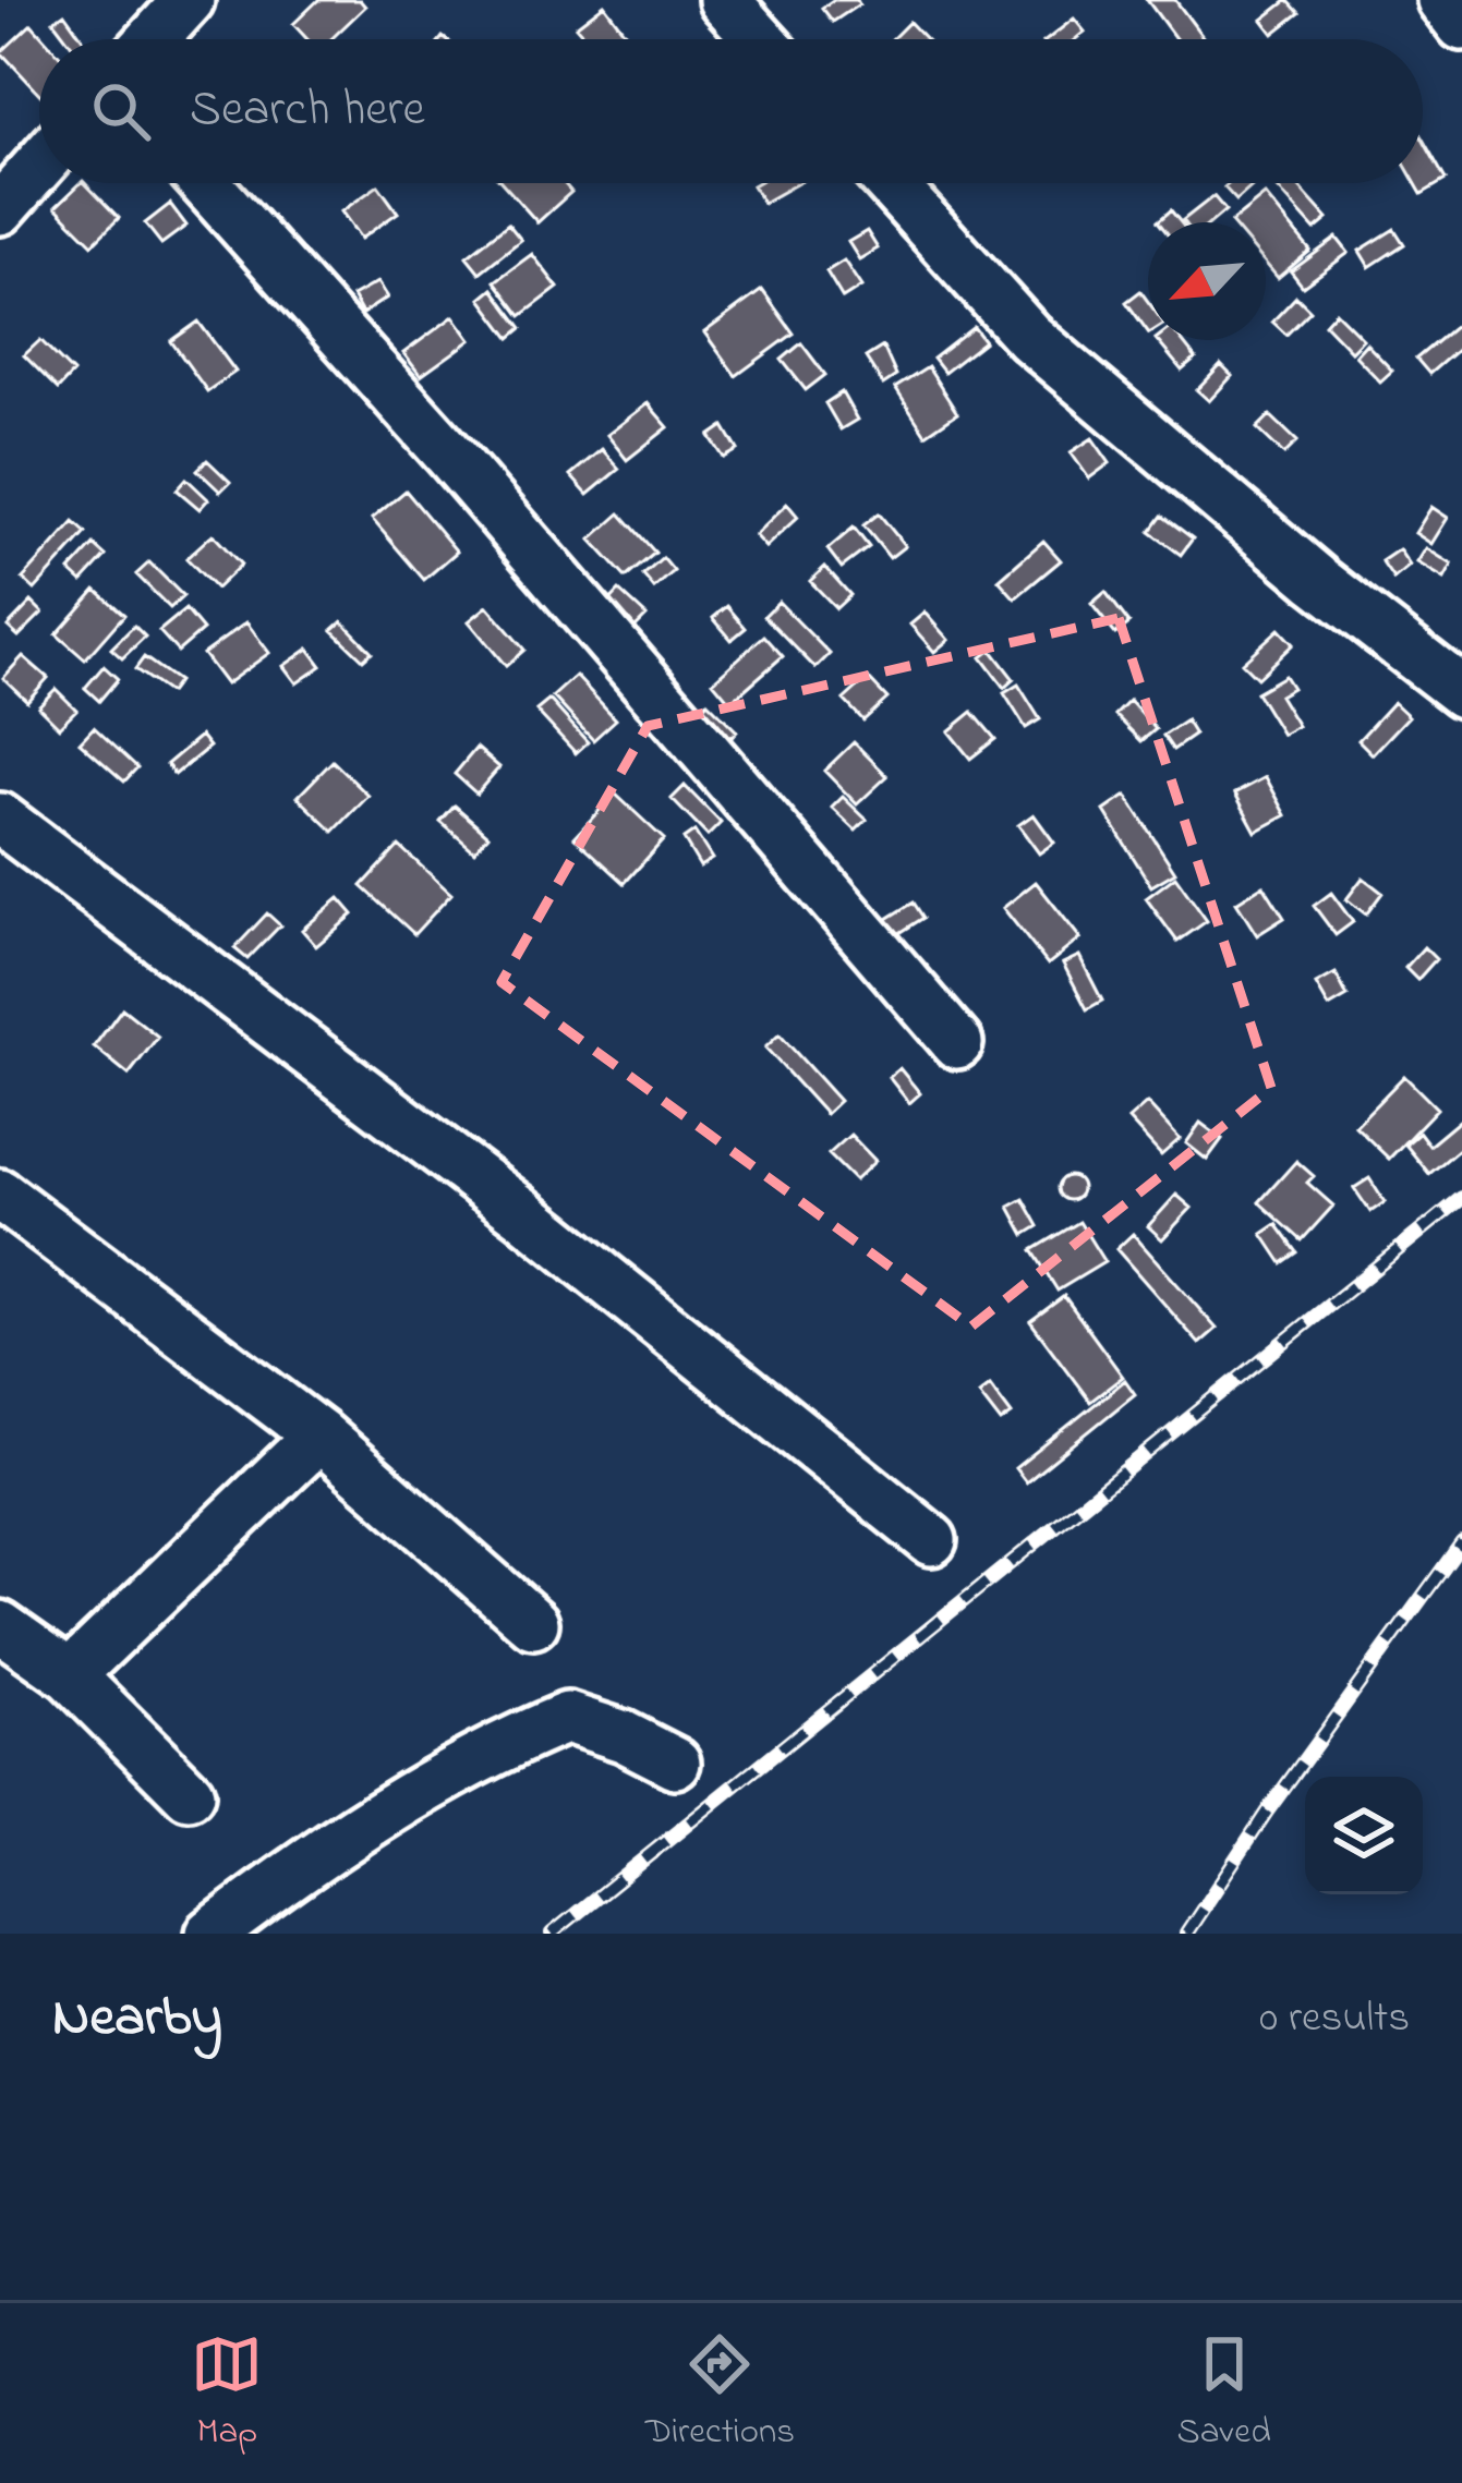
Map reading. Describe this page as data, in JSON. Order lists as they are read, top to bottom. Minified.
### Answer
{"north":"bottom left","page":{"search":"Search here","heading":["Nearby","0 results"],"nav":["Map","Directions","Saved"]}}
